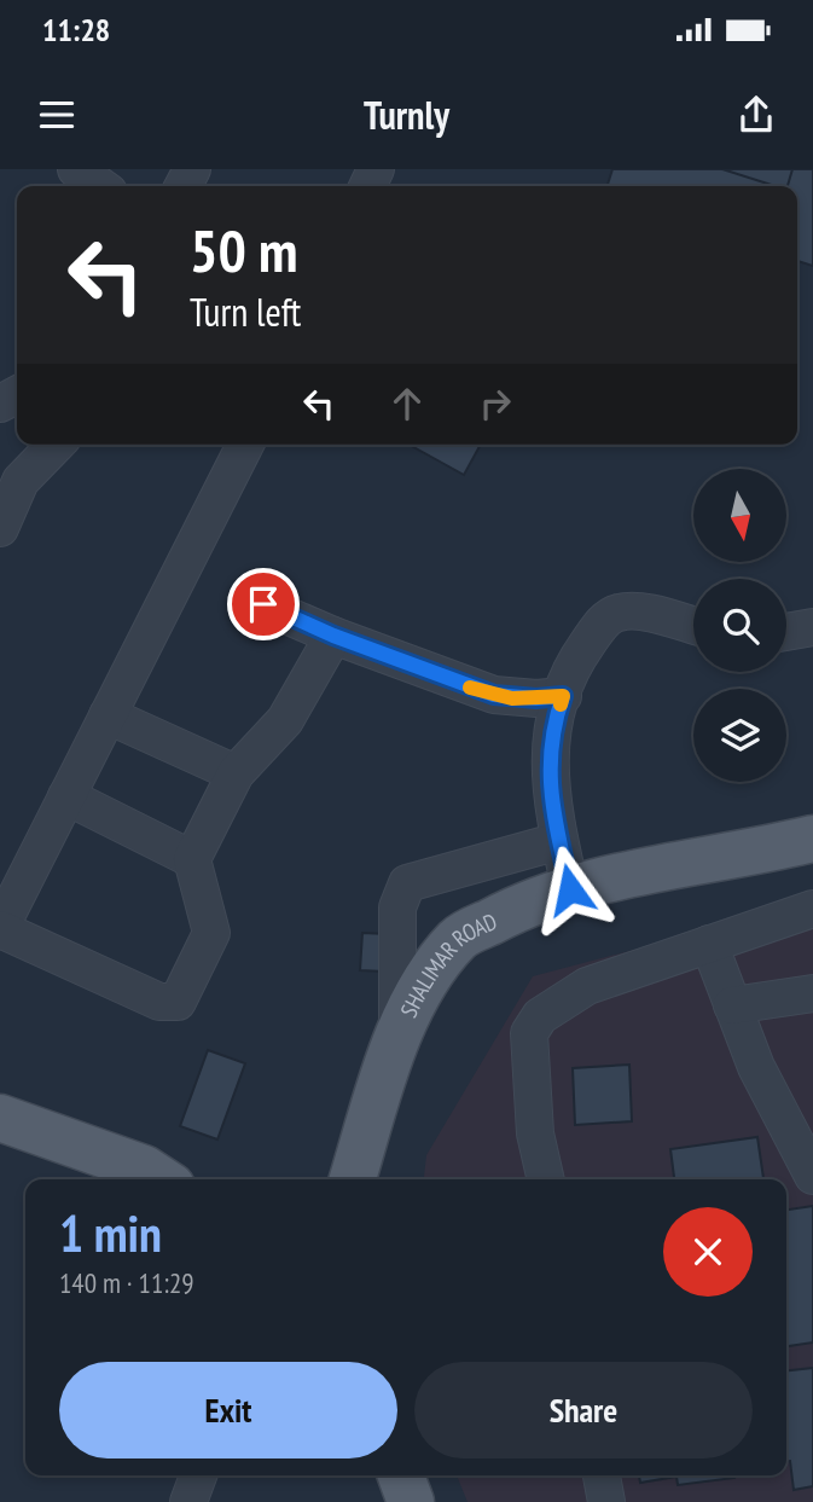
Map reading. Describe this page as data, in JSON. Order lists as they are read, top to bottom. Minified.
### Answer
{"streets":{"main road":["SHALIMAR ROAD"]},"north":"bottom","page":{"status":"11:28","header":"Turnly","turn":["50 m","Turn left"],"heading":["1 min","140 m · 11:29"],"buttons":["Exit","Share"]}}
